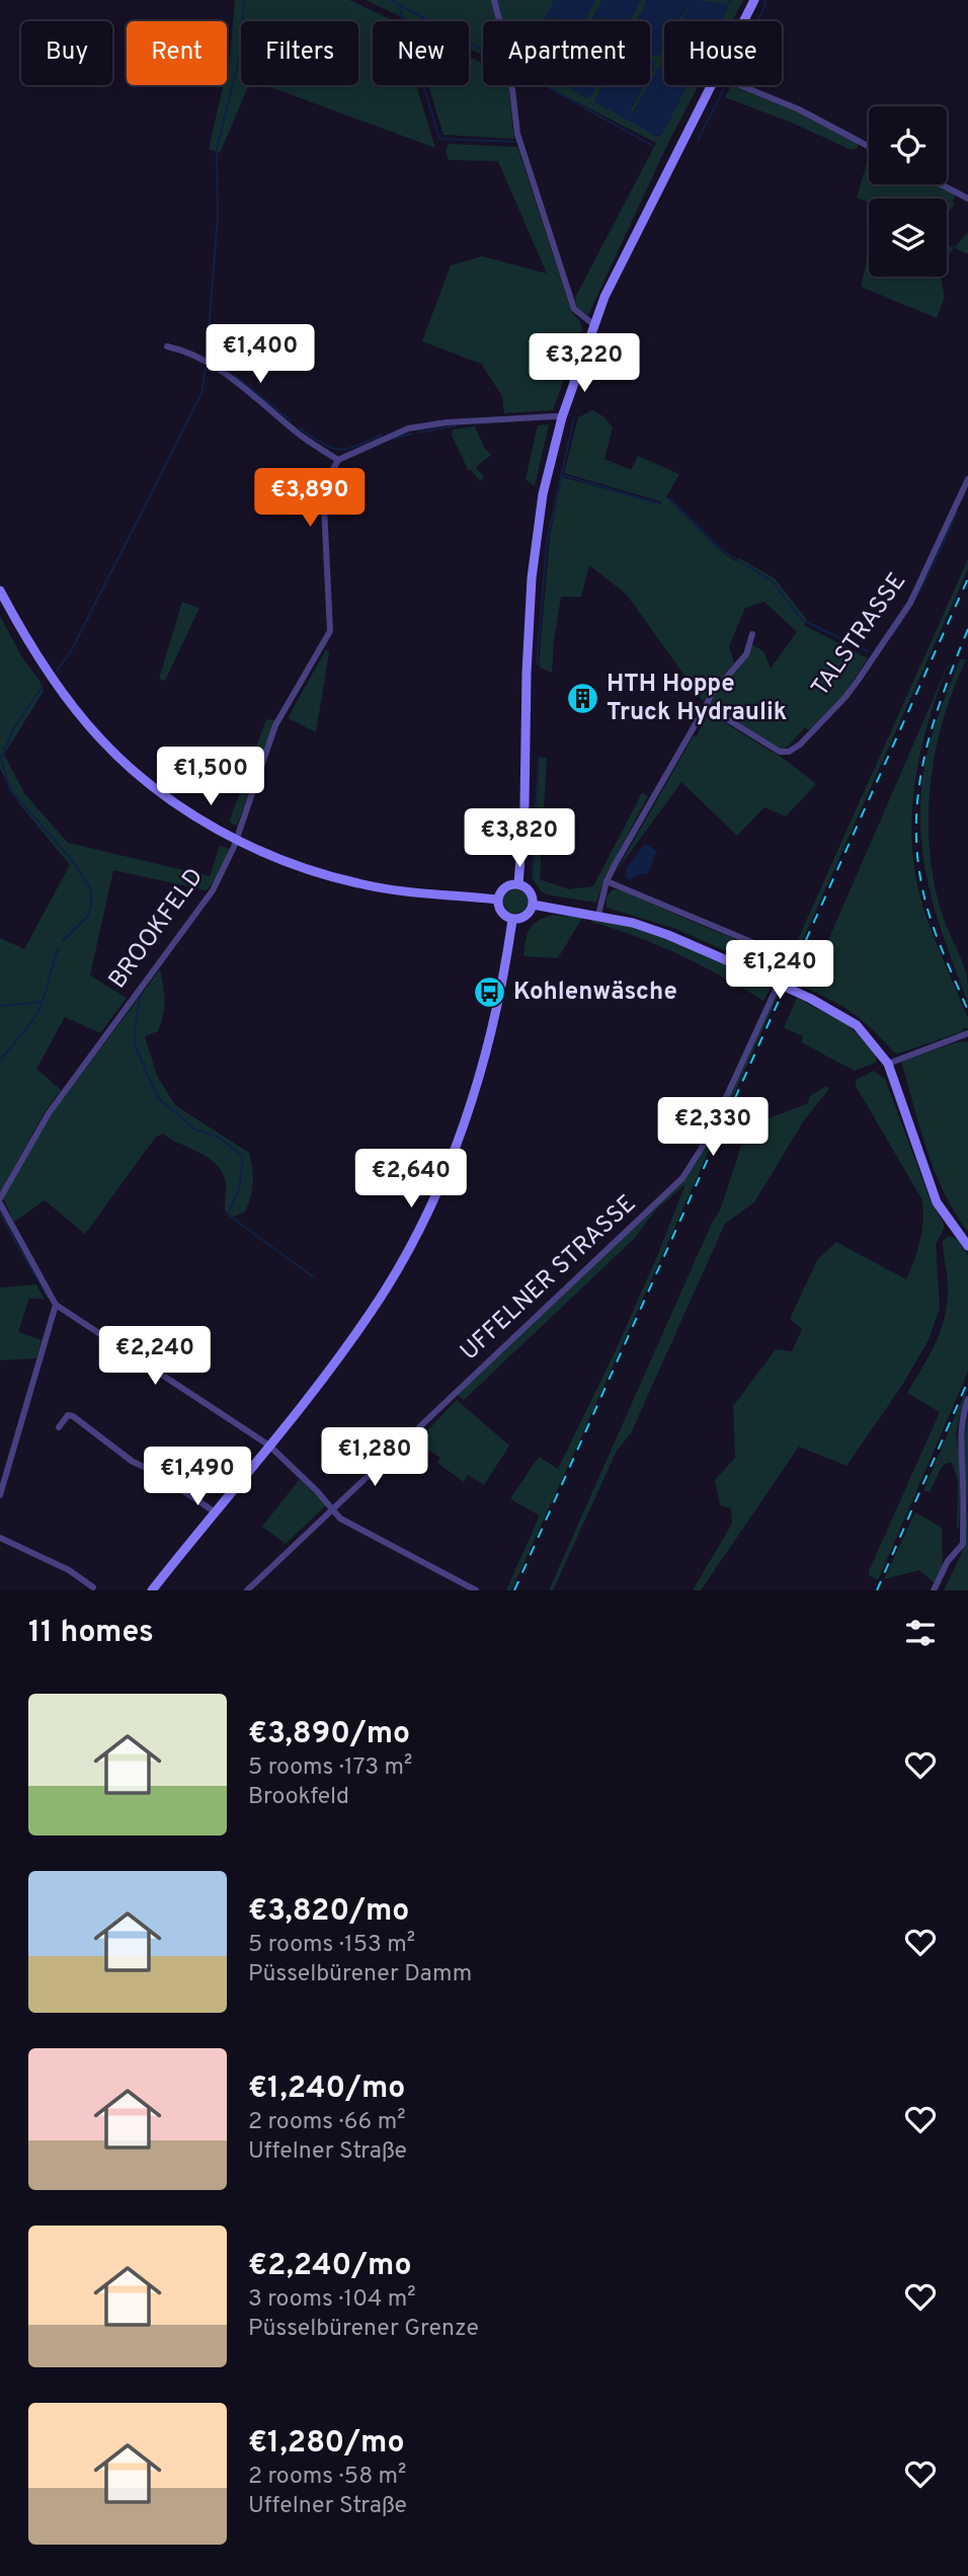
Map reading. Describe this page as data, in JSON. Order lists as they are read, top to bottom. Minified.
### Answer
{"streets":{"street":["TALSTRASSE","BROOKFELD","UFFELNER STRASSE"]},"places":{"building":["HTH Hoppe Truck Hydraulik"],"bus stop":["Kohlenwäsche"]},"page":{"chip":["Buy","Rent","Filters","New","Apartment","House"],"price":["€1,400","€3,220","€3,890","€1,500","€3,820","€1,240","€2,330","€2,640","€2,240","€1,280","€1,490"],"heading":"11 homes","list":[{"name":"€3,890/mo","note":"5 rooms · 173 m² · Brookfeld"},{"name":"€3,820/mo","note":"5 rooms · 153 m² · Püsselbürener Damm"},{"name":"€1,240/mo","note":"2 rooms · 66 m² · Uffelner Straße"},{"name":"€2,240/mo","note":"3 rooms · 104 m² · Püsselbürener Grenze"},{"name":"€1,280/mo","note":"2 rooms · 58 m² · Uffelner Straße"}]}}
